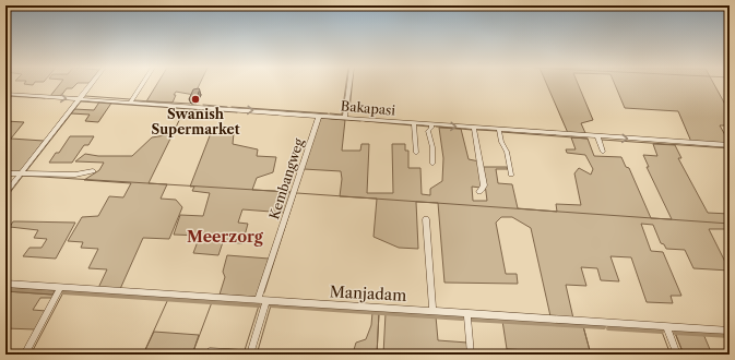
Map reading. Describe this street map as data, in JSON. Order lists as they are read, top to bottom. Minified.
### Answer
{"streets":{"street":["Bakapasi","Kembangweg","Manjadam"]},"crossings":[["Bakapasi","Kembangweg"],["Kembangweg","Manjadam"]],"one_way":["Bakapasi"],"districts":["Meerzorg"],"places":["Swanish Supermarket"]}
